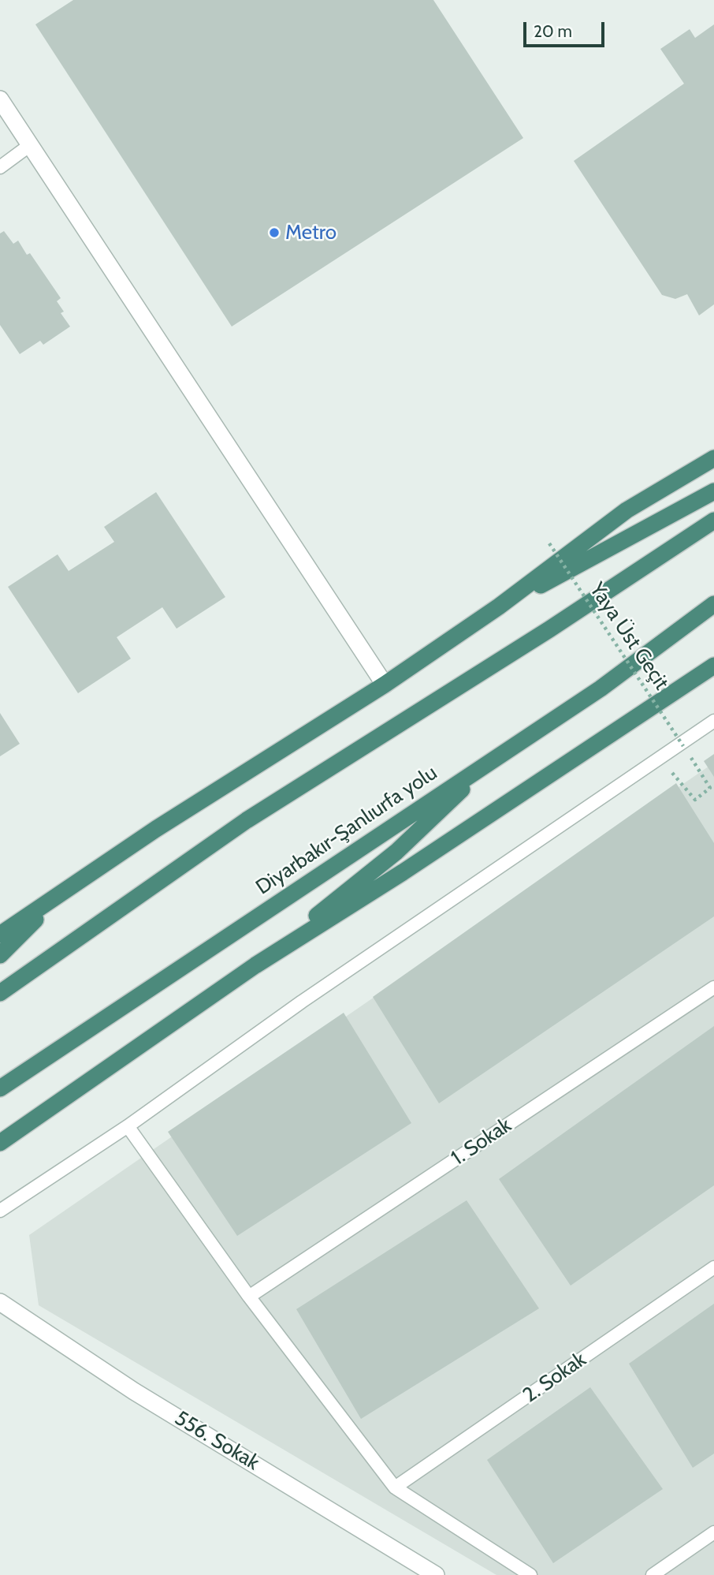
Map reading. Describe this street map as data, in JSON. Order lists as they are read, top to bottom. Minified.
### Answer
{"streets":{"highway":["Diyarbakır-Şanlıurfa yolu"],"street":["556. Sokak"],"lane":["1. Sokak","2. Sokak"],"path":["Yaya Üst Geçit"]},"places":["Metro"],"scale_bar":"20 m"}
